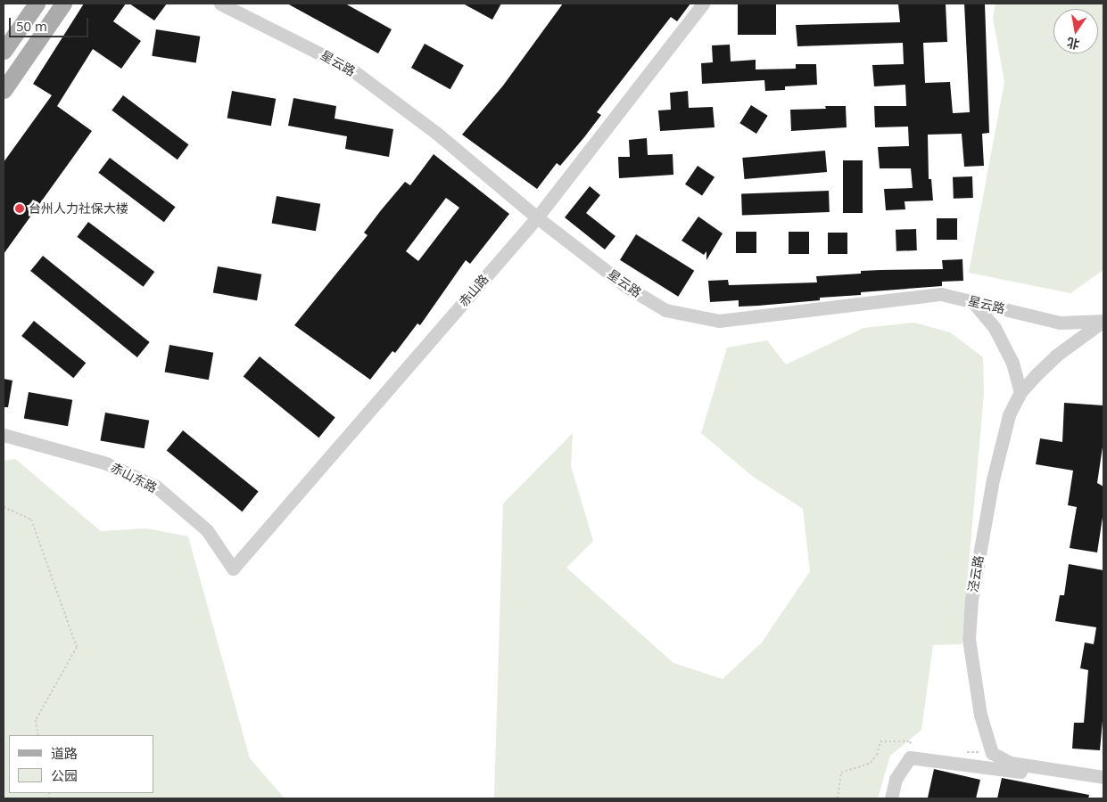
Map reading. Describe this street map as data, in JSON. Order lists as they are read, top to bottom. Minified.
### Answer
{"streets":{"street":["星云路","赤山路","赤山东路","泾云路"]},"crossings":[["星云路","赤山路"],["星云路","泾云路"],["赤山路","赤山东路"]],"places":["台州人力社保大楼"],"legend":["道路","公园"],"scale_bar":"50 m","north":"bottom"}
